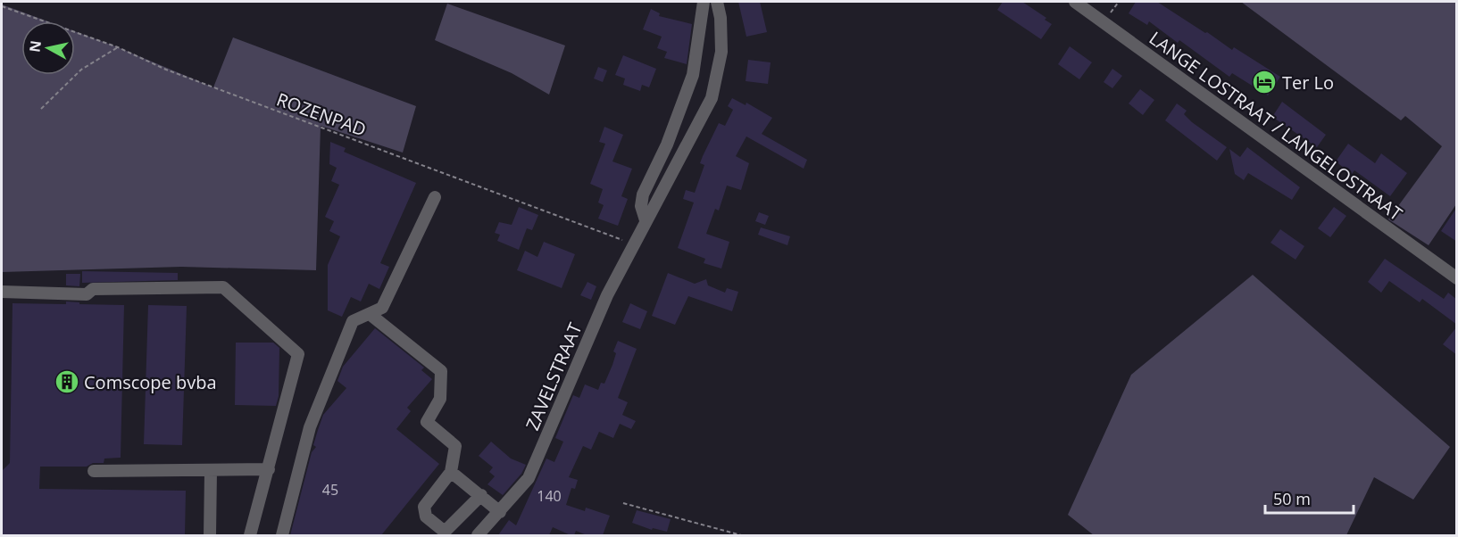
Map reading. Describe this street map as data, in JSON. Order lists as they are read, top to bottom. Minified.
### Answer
{"streets":{"street":["LANGE LOSTRAAT / LANGELOSTRAAT","ZAVELSTRAAT"],"path":["ROZENPAD"]},"crossings":[["ROZENPAD","ZAVELSTRAAT"]],"places":{"hotel":["Ter Lo"],"building":["Comscope bvba"]},"house_numbers":["45","140"],"scale_bar":"50 m","north":"left"}
